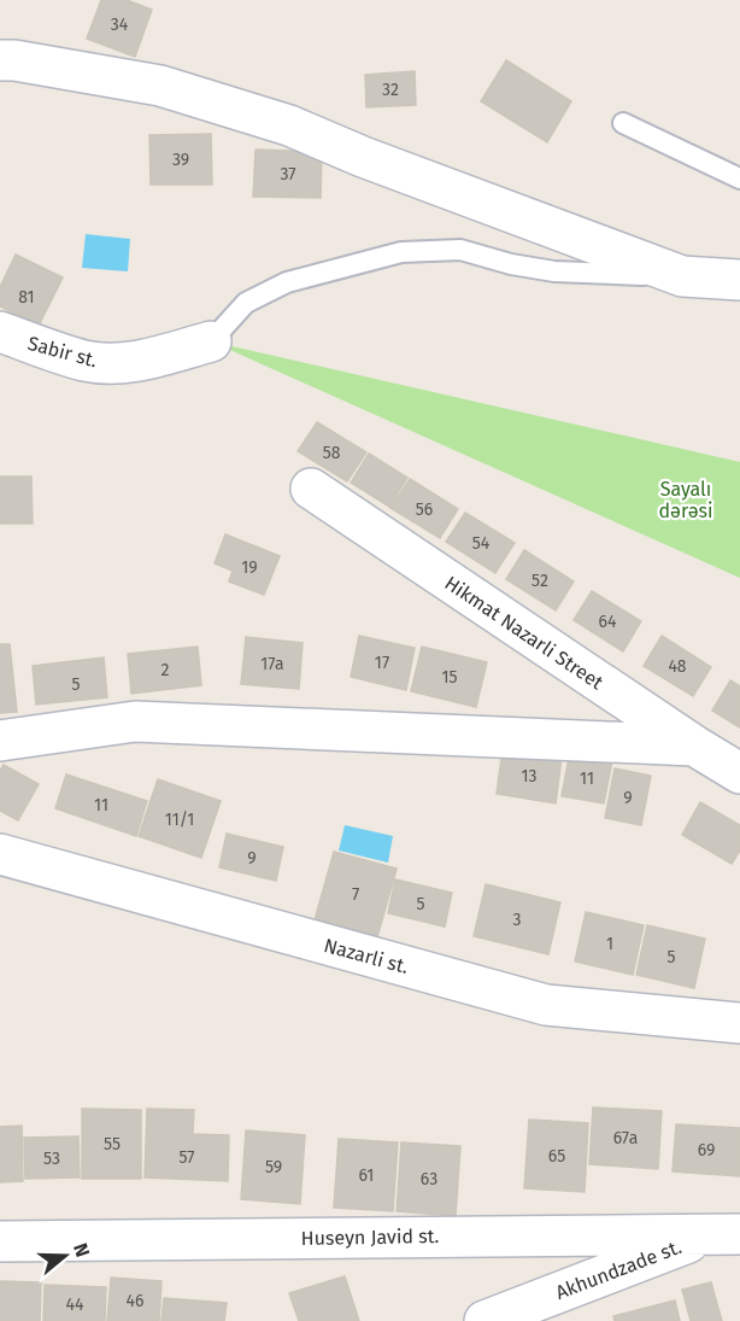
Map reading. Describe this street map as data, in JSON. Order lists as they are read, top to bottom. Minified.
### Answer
{"streets":{"street":["Sabir st.","Hikmat Nazarli Street","Nazarli st.","Huseyn Javid st.","Akhundzade st."]},"crossings":[["Huseyn Javid st.","Akhundzade st."]],"parks":["Sayalı dərəsi"],"house_numbers":["34","32","39","37","81","58","56","54","19","52","64","17","17a","48","2","15","5","13","11","9","11","11/1","9","7","5","3","1","5","67a","55","69","65","57","53","59","61","63","46","44"],"north":"right"}
